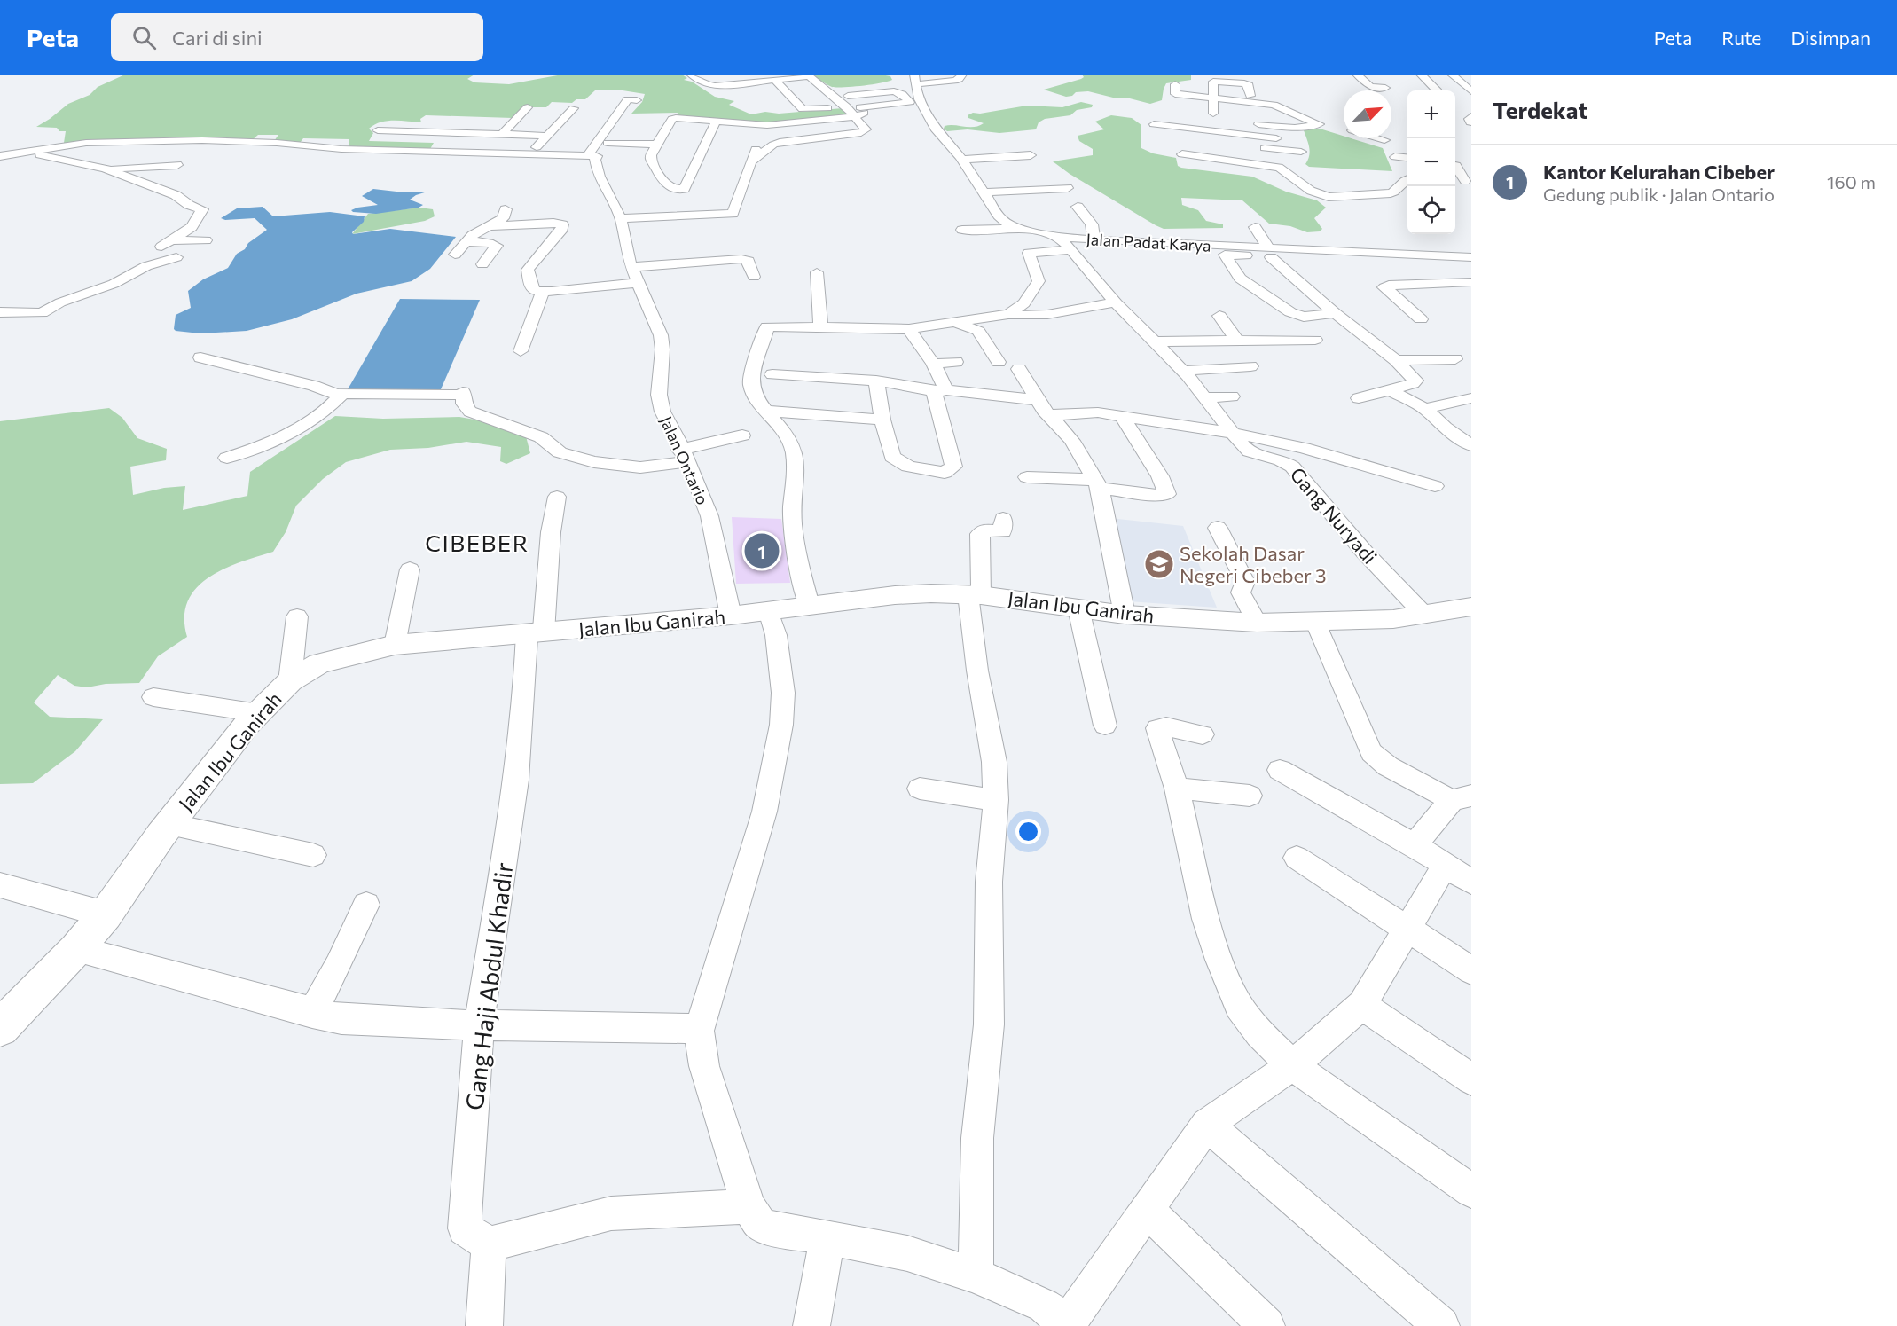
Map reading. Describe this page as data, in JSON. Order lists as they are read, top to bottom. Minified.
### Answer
{"streets":{"main road":["Jalan Ibu Ganirah"],"street":["Jalan Padat Karya","Jalan Ontario","Gang Nuryadi","Gang Haji Abdul Khadir"]},"crossings":[["Jalan Padat Karya","Gang Nuryadi"],["Jalan Ontario","Jalan Ibu Ganirah"],["Gang Nuryadi","Jalan Ibu Ganirah"],["Jalan Ibu Ganirah","Gang Haji Abdul Khadir"]],"districts":["CIBEBER"],"places":{"school or university":["Sekolah Dasar Negeri Cibeber 3"]},"north":"top right","page":{"header":"Peta","search":"Cari di sini","nav":["Peta","Rute","Disimpan"],"heading":"Terdekat","map_buttons":["+","−"],"list":[{"mark":"1","name":"Kantor Kelurahan Cibeber","note":"Gedung publik · Jalan Ontario","value":"160 m"}],"pins":"1"}}
